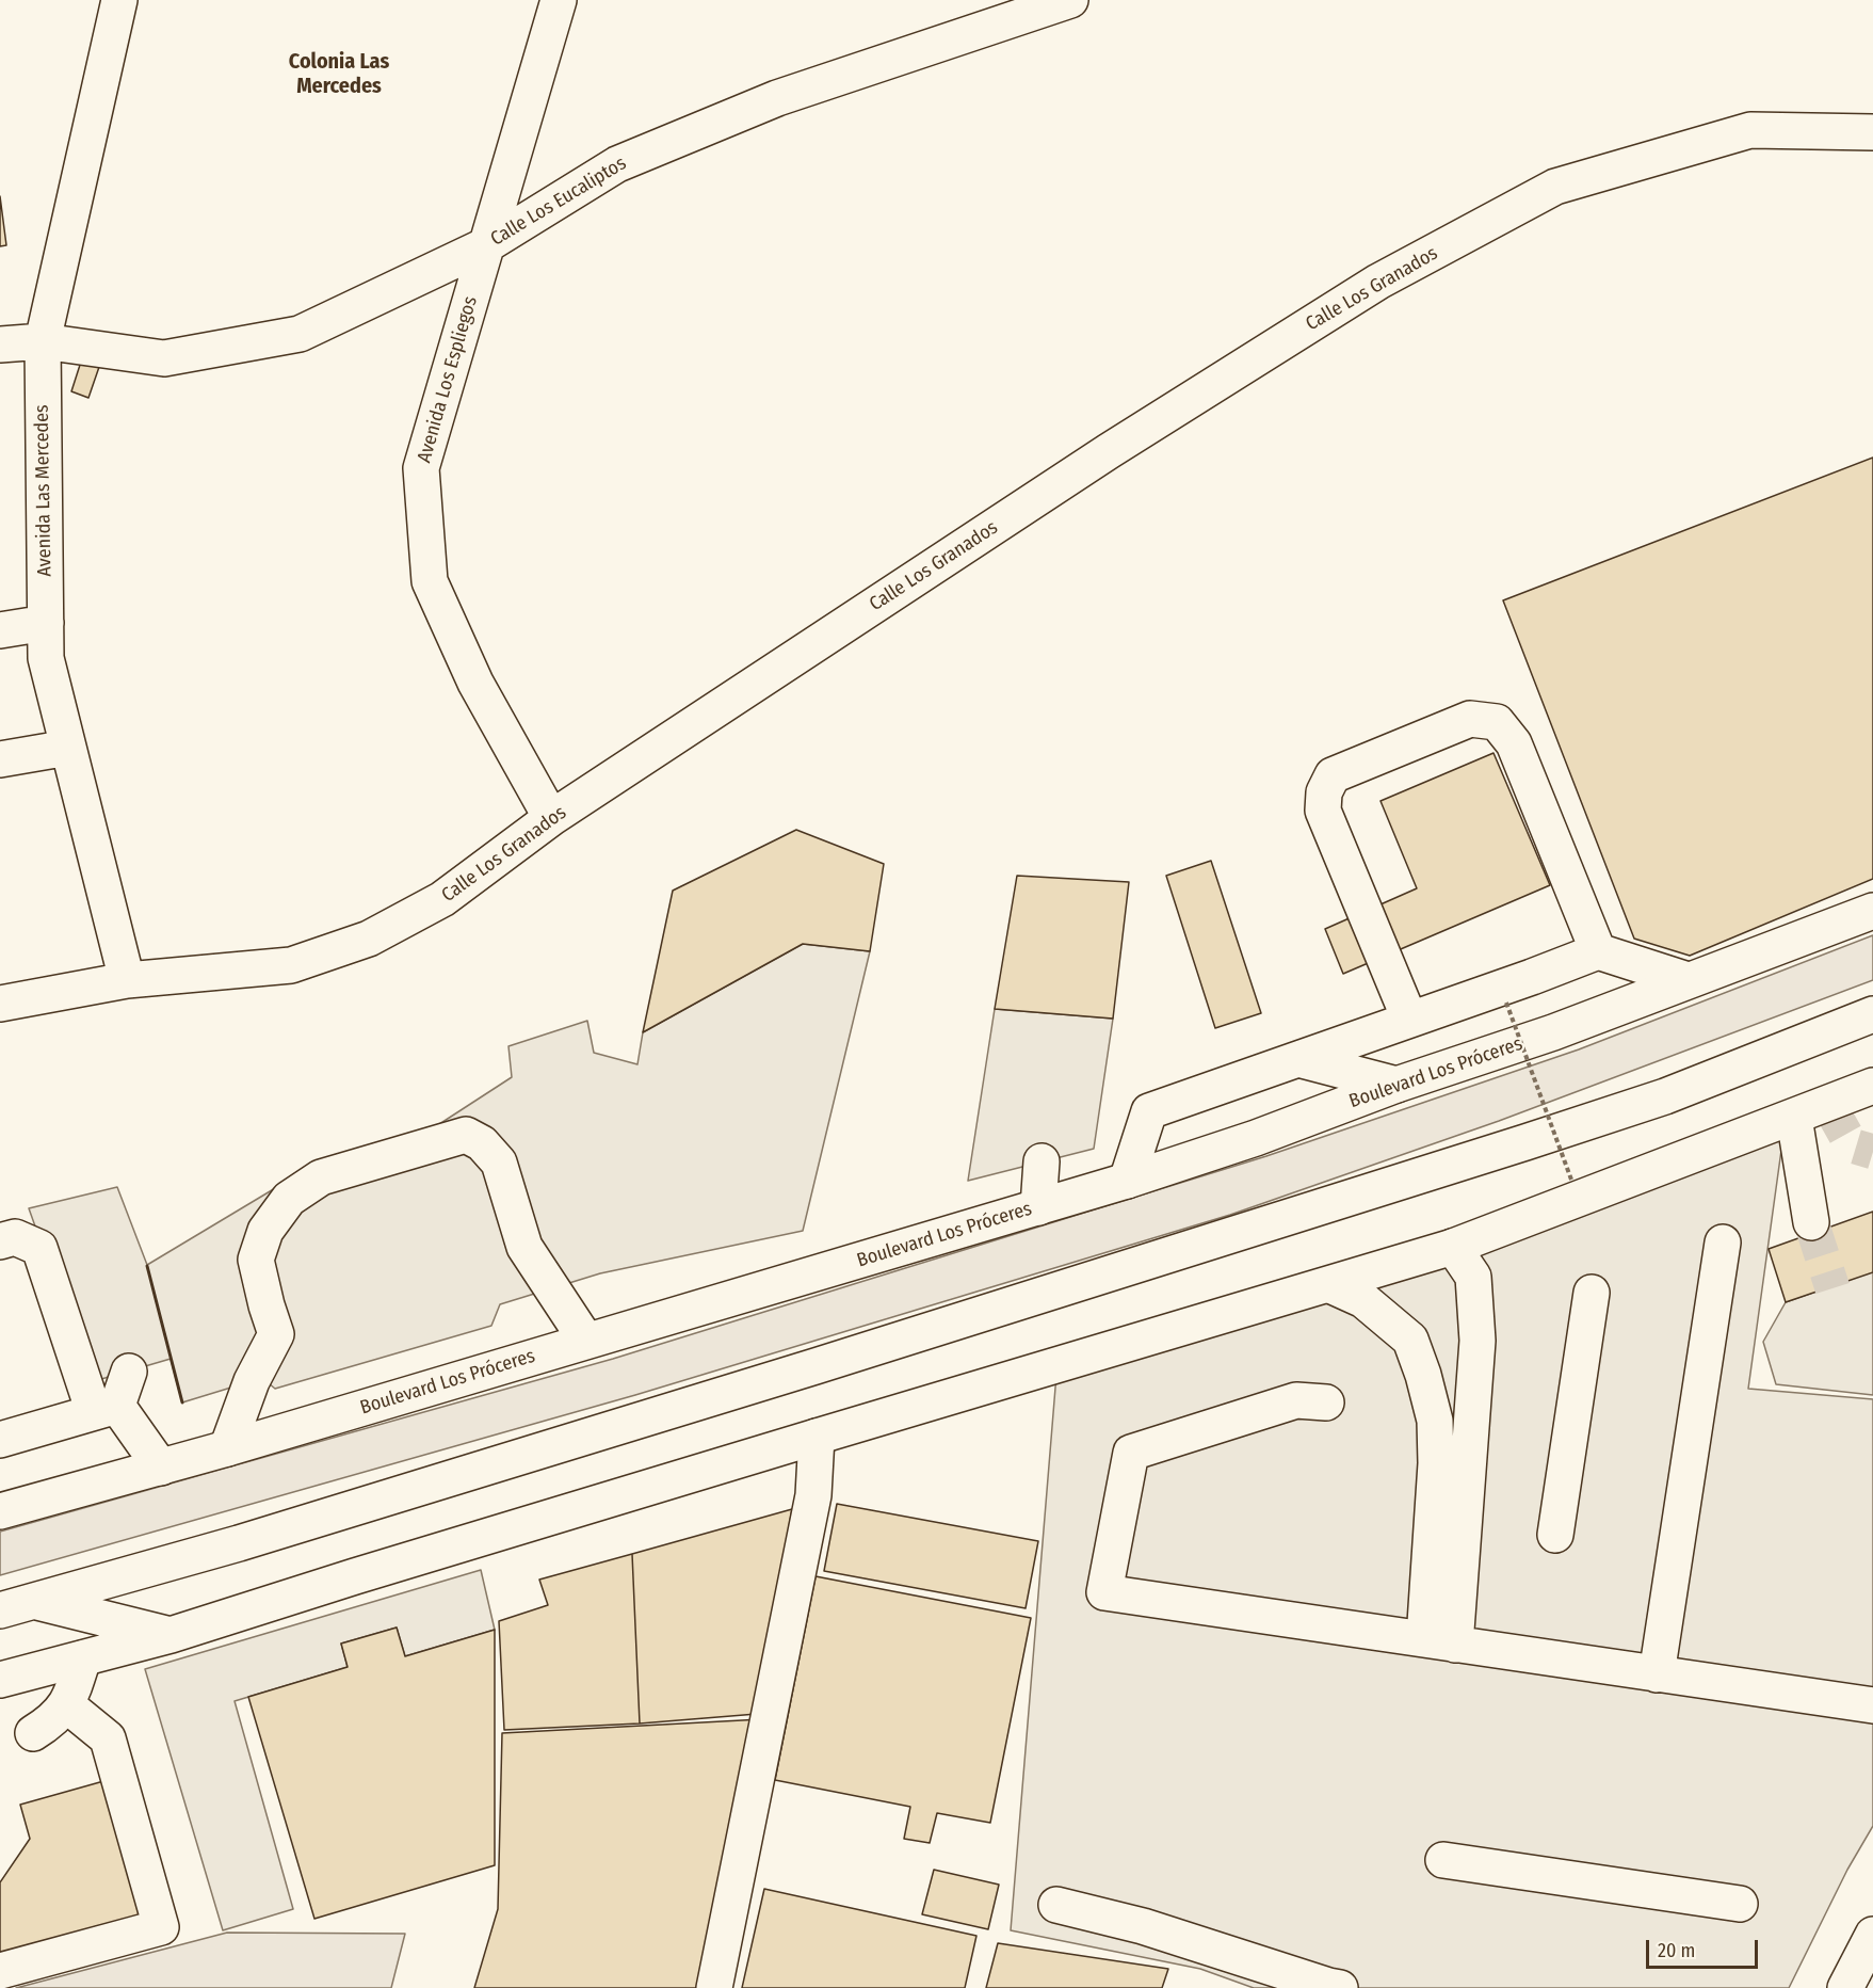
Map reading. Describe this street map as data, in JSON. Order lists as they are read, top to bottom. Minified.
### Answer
{"streets":{"main road":["Calle Los Eucaliptos","Calle Los Granados","Avenida Los Espliegos","Avenida Las Mercedes","Boulevard Los Próceres"]},"crossings":[["Calle Los Eucaliptos","Avenida Los Espliegos"],["Calle Los Eucaliptos","Avenida Las Mercedes"],["Calle Los Granados","Avenida Los Espliegos"],["Calle Los Granados","Avenida Las Mercedes"]],"districts":["Colonia Las Mercedes"],"scale_bar":"20 m"}
